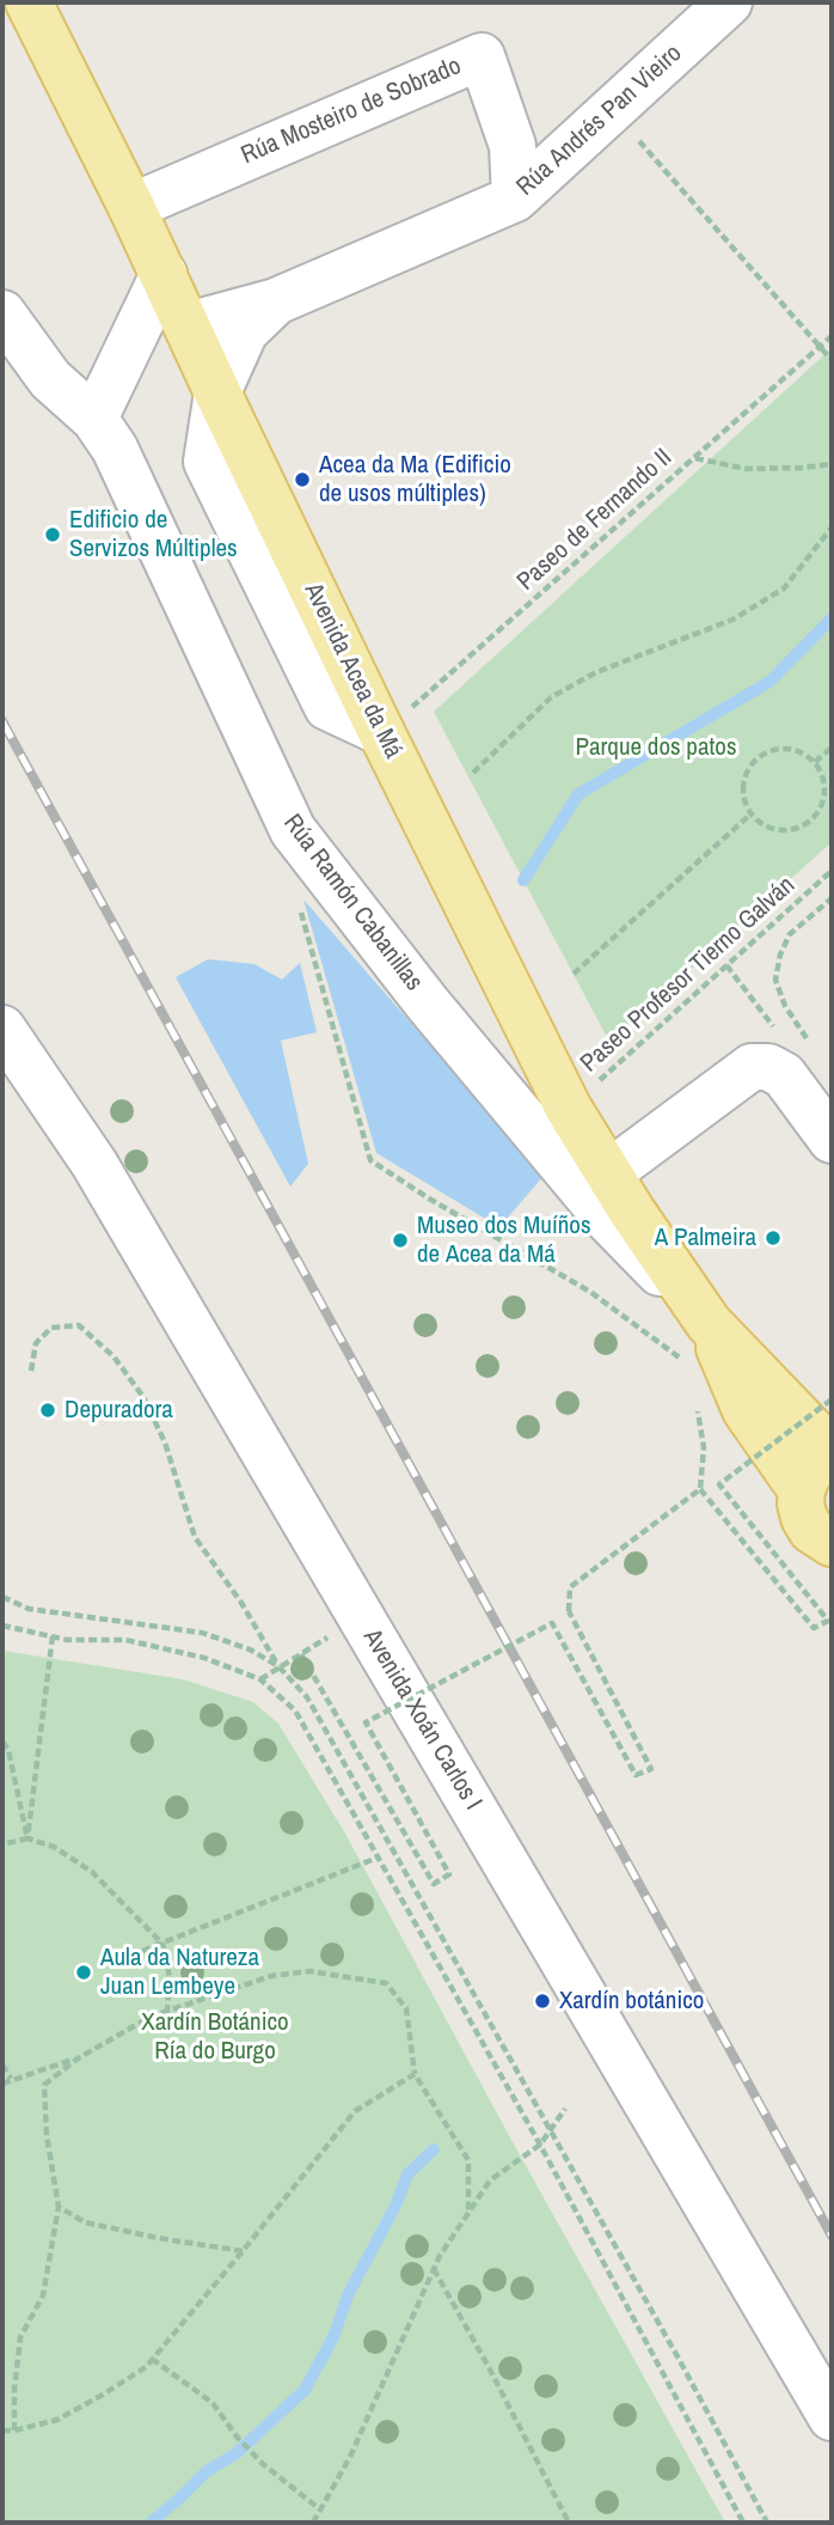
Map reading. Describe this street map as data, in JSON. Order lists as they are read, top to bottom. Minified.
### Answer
{"streets":{"main road":["Avenida Acea da Má"],"street":["Rúa Mosteiro de Sobrado","Rúa Andrés Pan Vieiro","Rúa Ramón Cabanillas","Avenida Xoán Carlos I"],"path":["Paseo de Fernando II","Paseo Profesor Tierno Galván"]},"crossings":[["Rúa Mosteiro de Sobrado","Rúa Andrés Pan Vieiro"],["Rúa Mosteiro de Sobrado","Avenida Acea da Má"],["Rúa Andrés Pan Vieiro","Avenida Acea da Má"],["Paseo de Fernando II","Avenida Acea da Má"],["Avenida Acea da Má","Rúa Ramón Cabanillas"],["Avenida Acea da Má","Paseo Profesor Tierno Galván"]],"parks":["Parque dos patos","Xardín Botánico Ría do Burgo"],"places":["Acea da Ma (Edificio de usos múltiples)","Edificio de Servizos Múltiples","A Palmeira","Museo dos Muíños de Acea da Má","Depuradora","Aula da Natureza Juan Lembeye","Xardín botánico"]}
